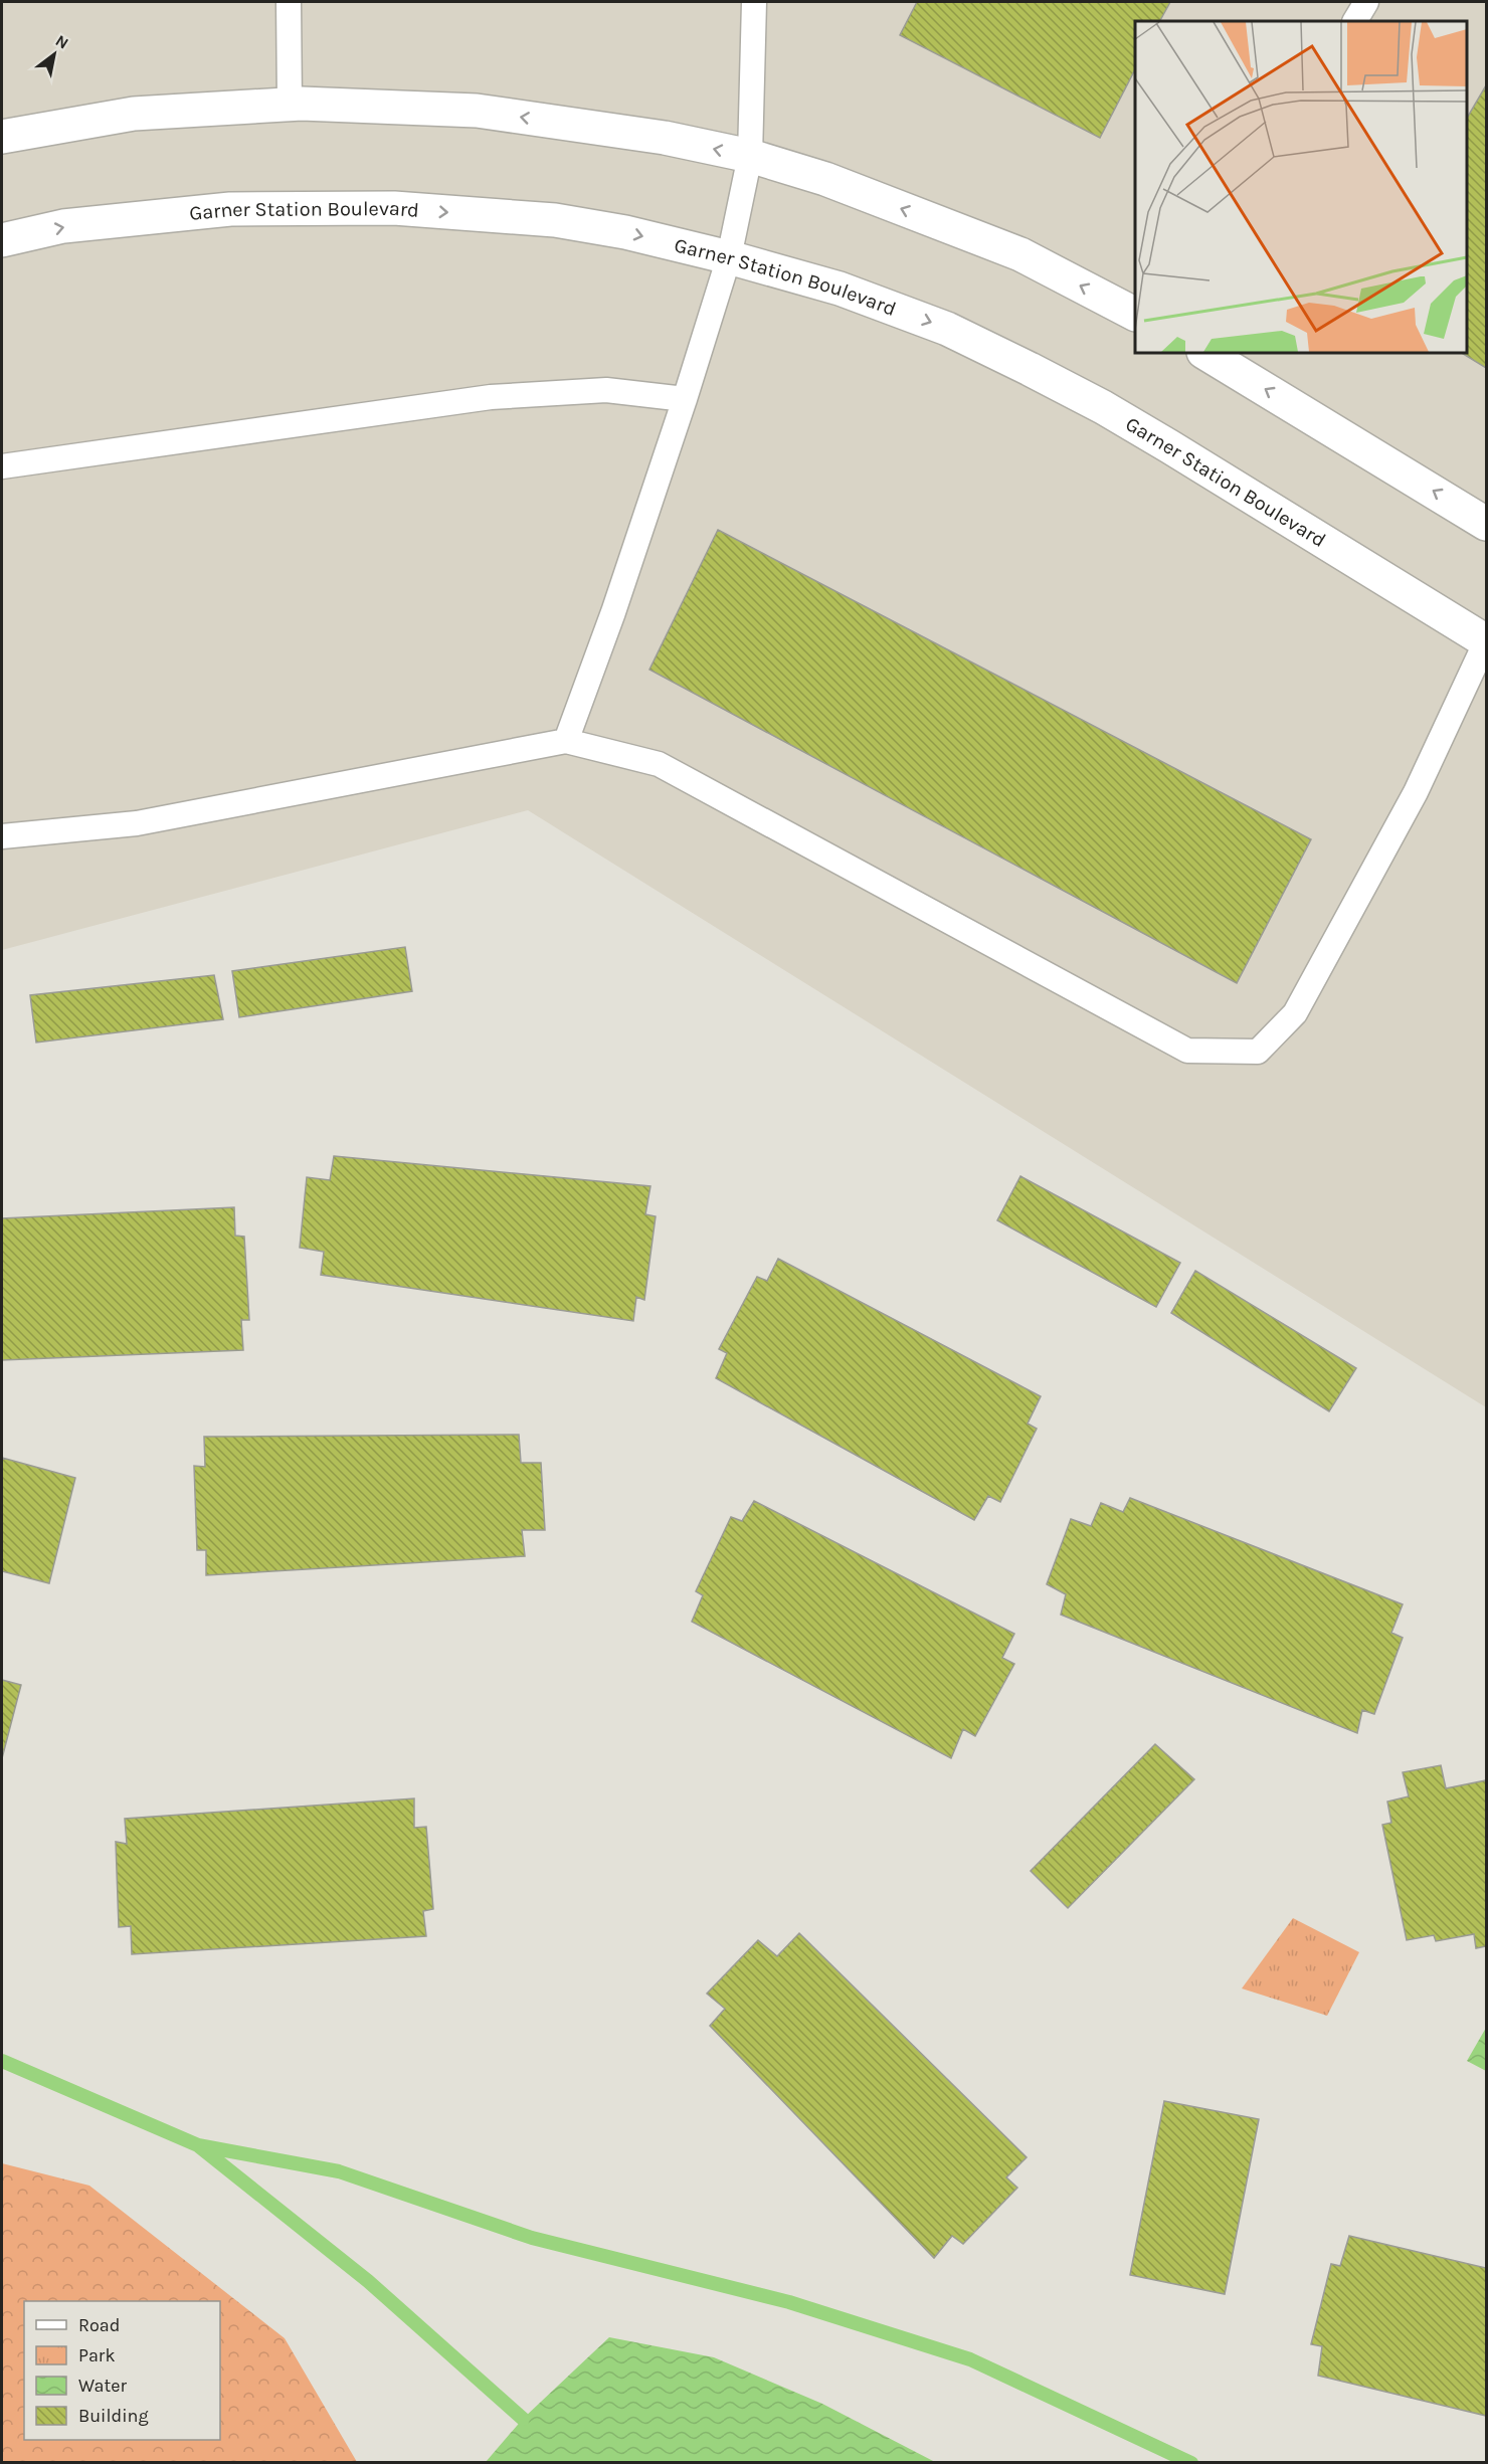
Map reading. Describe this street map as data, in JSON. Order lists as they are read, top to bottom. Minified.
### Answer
{"streets":{"street":["Garner Station Boulevard"]},"legend":["Road","Park","Water","Building"],"north":"top right"}
